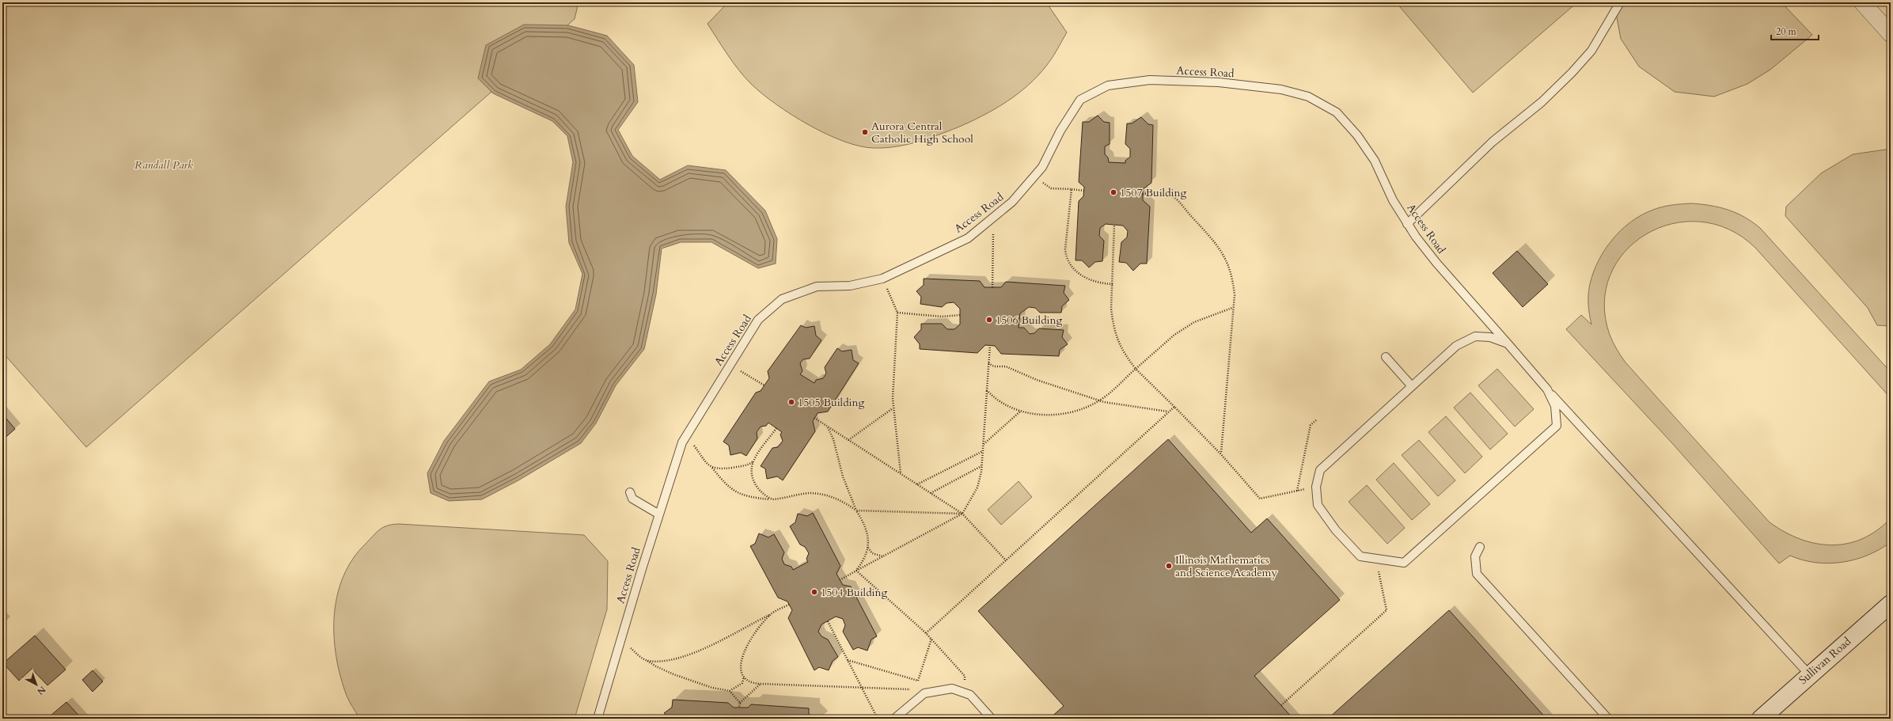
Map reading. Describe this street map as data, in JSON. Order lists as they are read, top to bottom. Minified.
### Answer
{"streets":{"street":["Sullivan Road"],"lane":["Access Road"]},"parks":["Randall Park"],"places":["Aurora Central Catholic High School","1507 Building","1506 Building","1505 Building","Illinois Mathematics and Science Academy","1504 Building"],"scale_bar":"20 m","north":"bottom right"}
